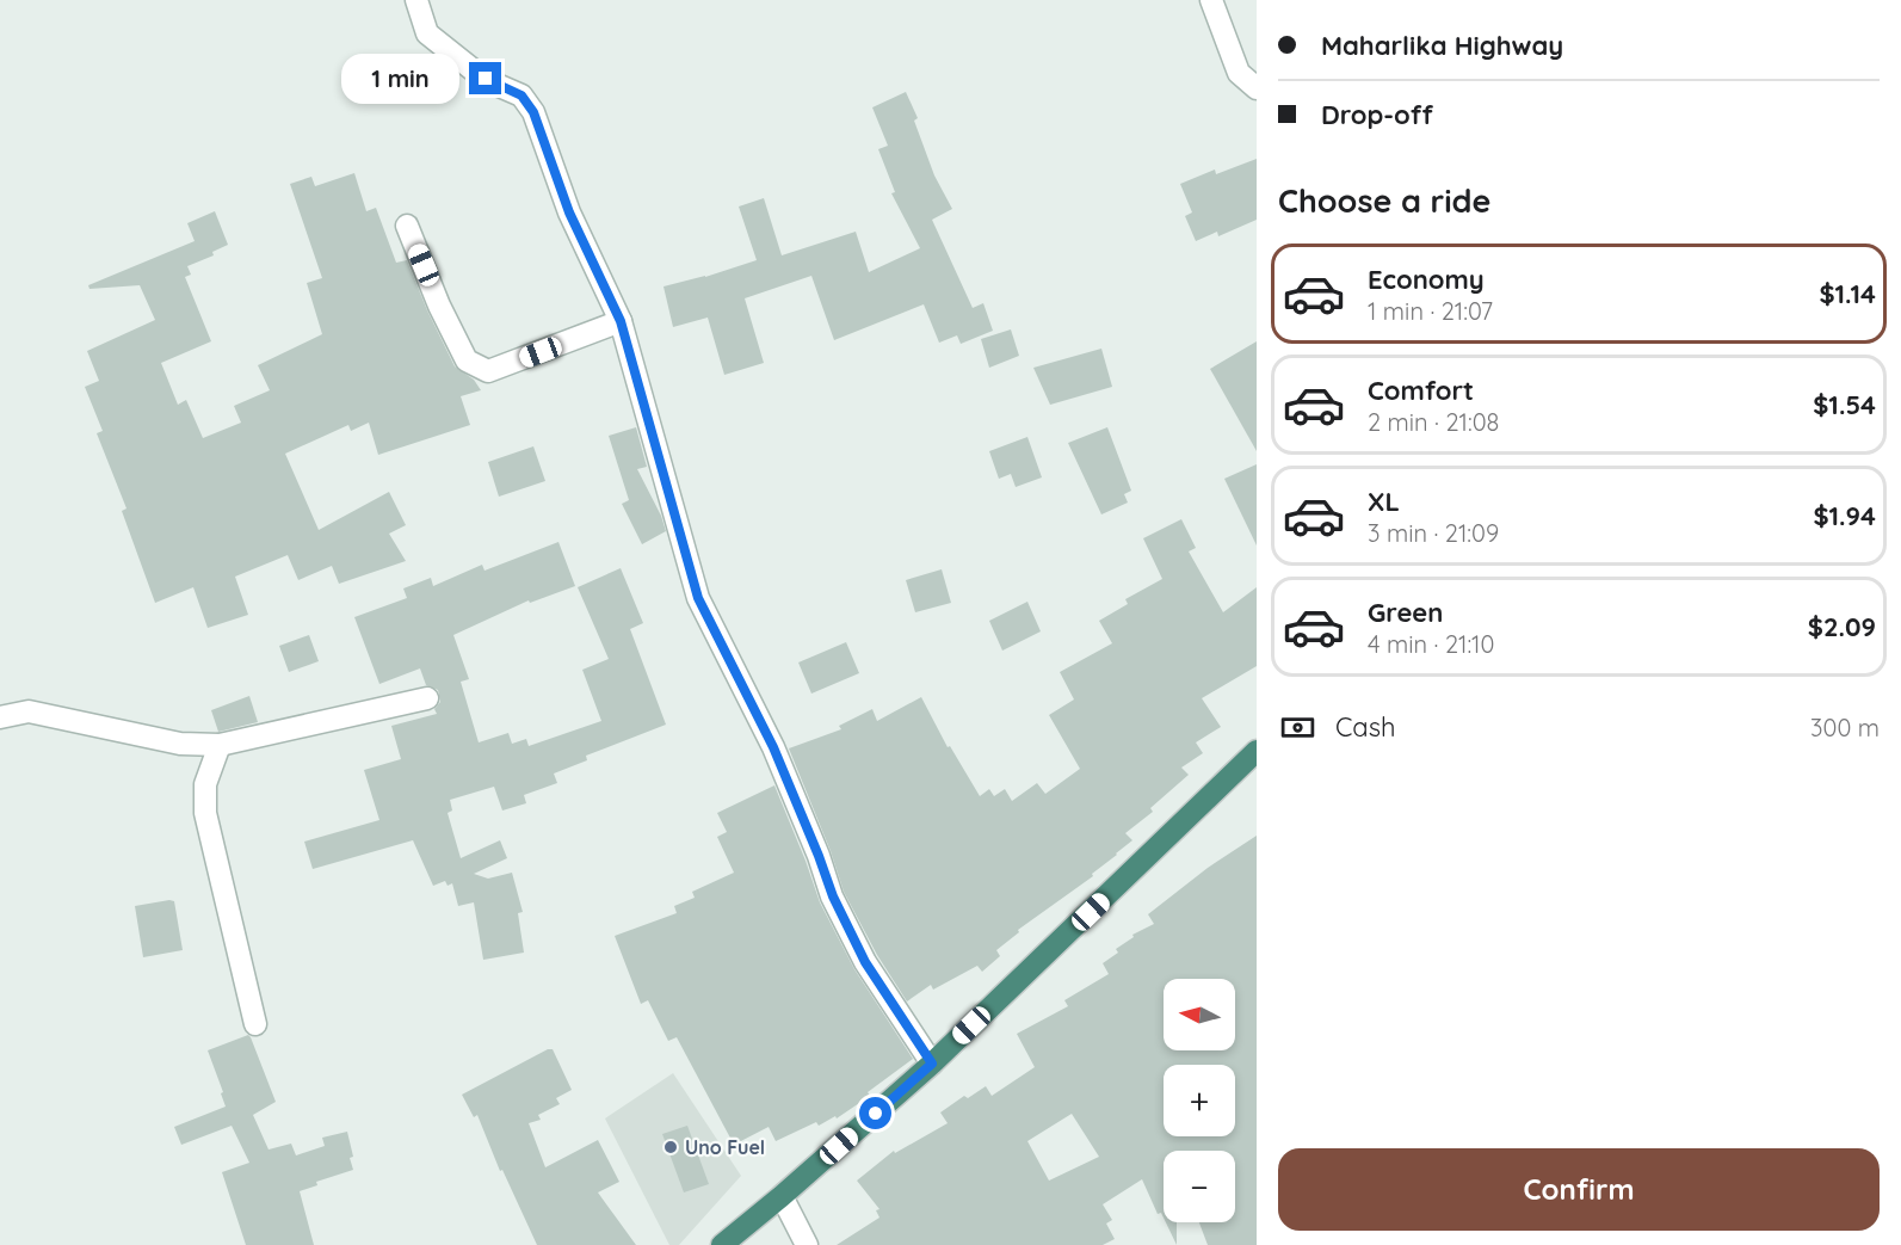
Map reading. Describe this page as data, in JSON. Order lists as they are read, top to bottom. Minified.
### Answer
{"places":["Uno Fuel"],"north":"left","page":{"banner":["Maharlika Highway","Drop-off"],"bubble":"1 min","heading":"Choose a ride","list":[{"name":"Economy","note":"1 min · 21:07","value":"$1.14"},{"name":"Comfort","note":"2 min · 21:08","value":"$1.54"},{"name":"XL","note":"3 min · 21:09","value":"$1.94"},{"name":"Green","note":"4 min · 21:10","value":"$2.09"}],"pay":["Cash","300 m"],"map_buttons":["+","−"],"buttons":"Confirm"}}
